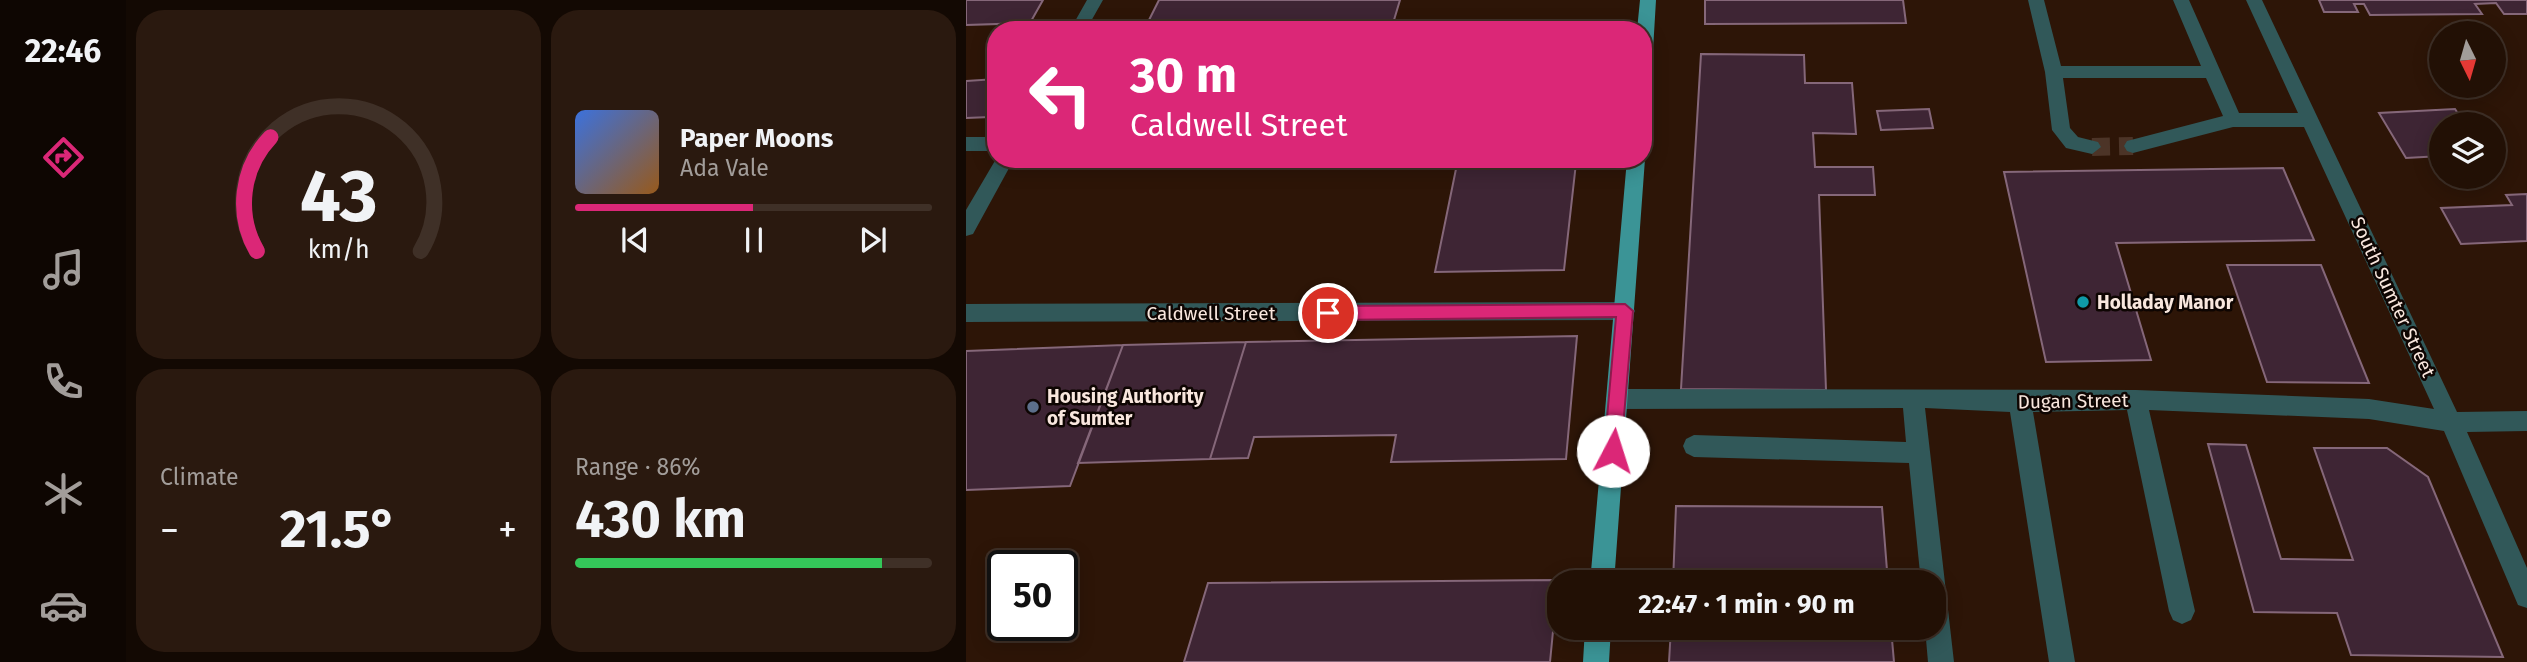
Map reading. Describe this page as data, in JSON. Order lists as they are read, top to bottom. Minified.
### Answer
{"streets":{"street":["South Sumter Street","Caldwell Street","Dugan Street"]},"crossings":[["South Sumter Street","Dugan Street"]],"places":["Holladay Manor","Housing Authority of Sumter"],"north":"bottom","page":{"tabs":"22:46","turn":["30 m","Caldwell Street"],"song":["Paper Moons","Ada Vale"],"tile":["Climate",["Range · 86%","430 km"]],"heat":["−","21.5°","+"],"limit":"50","trip":"22:47 · 1 min · 90 m","gauge":["43","km/h"]}}
